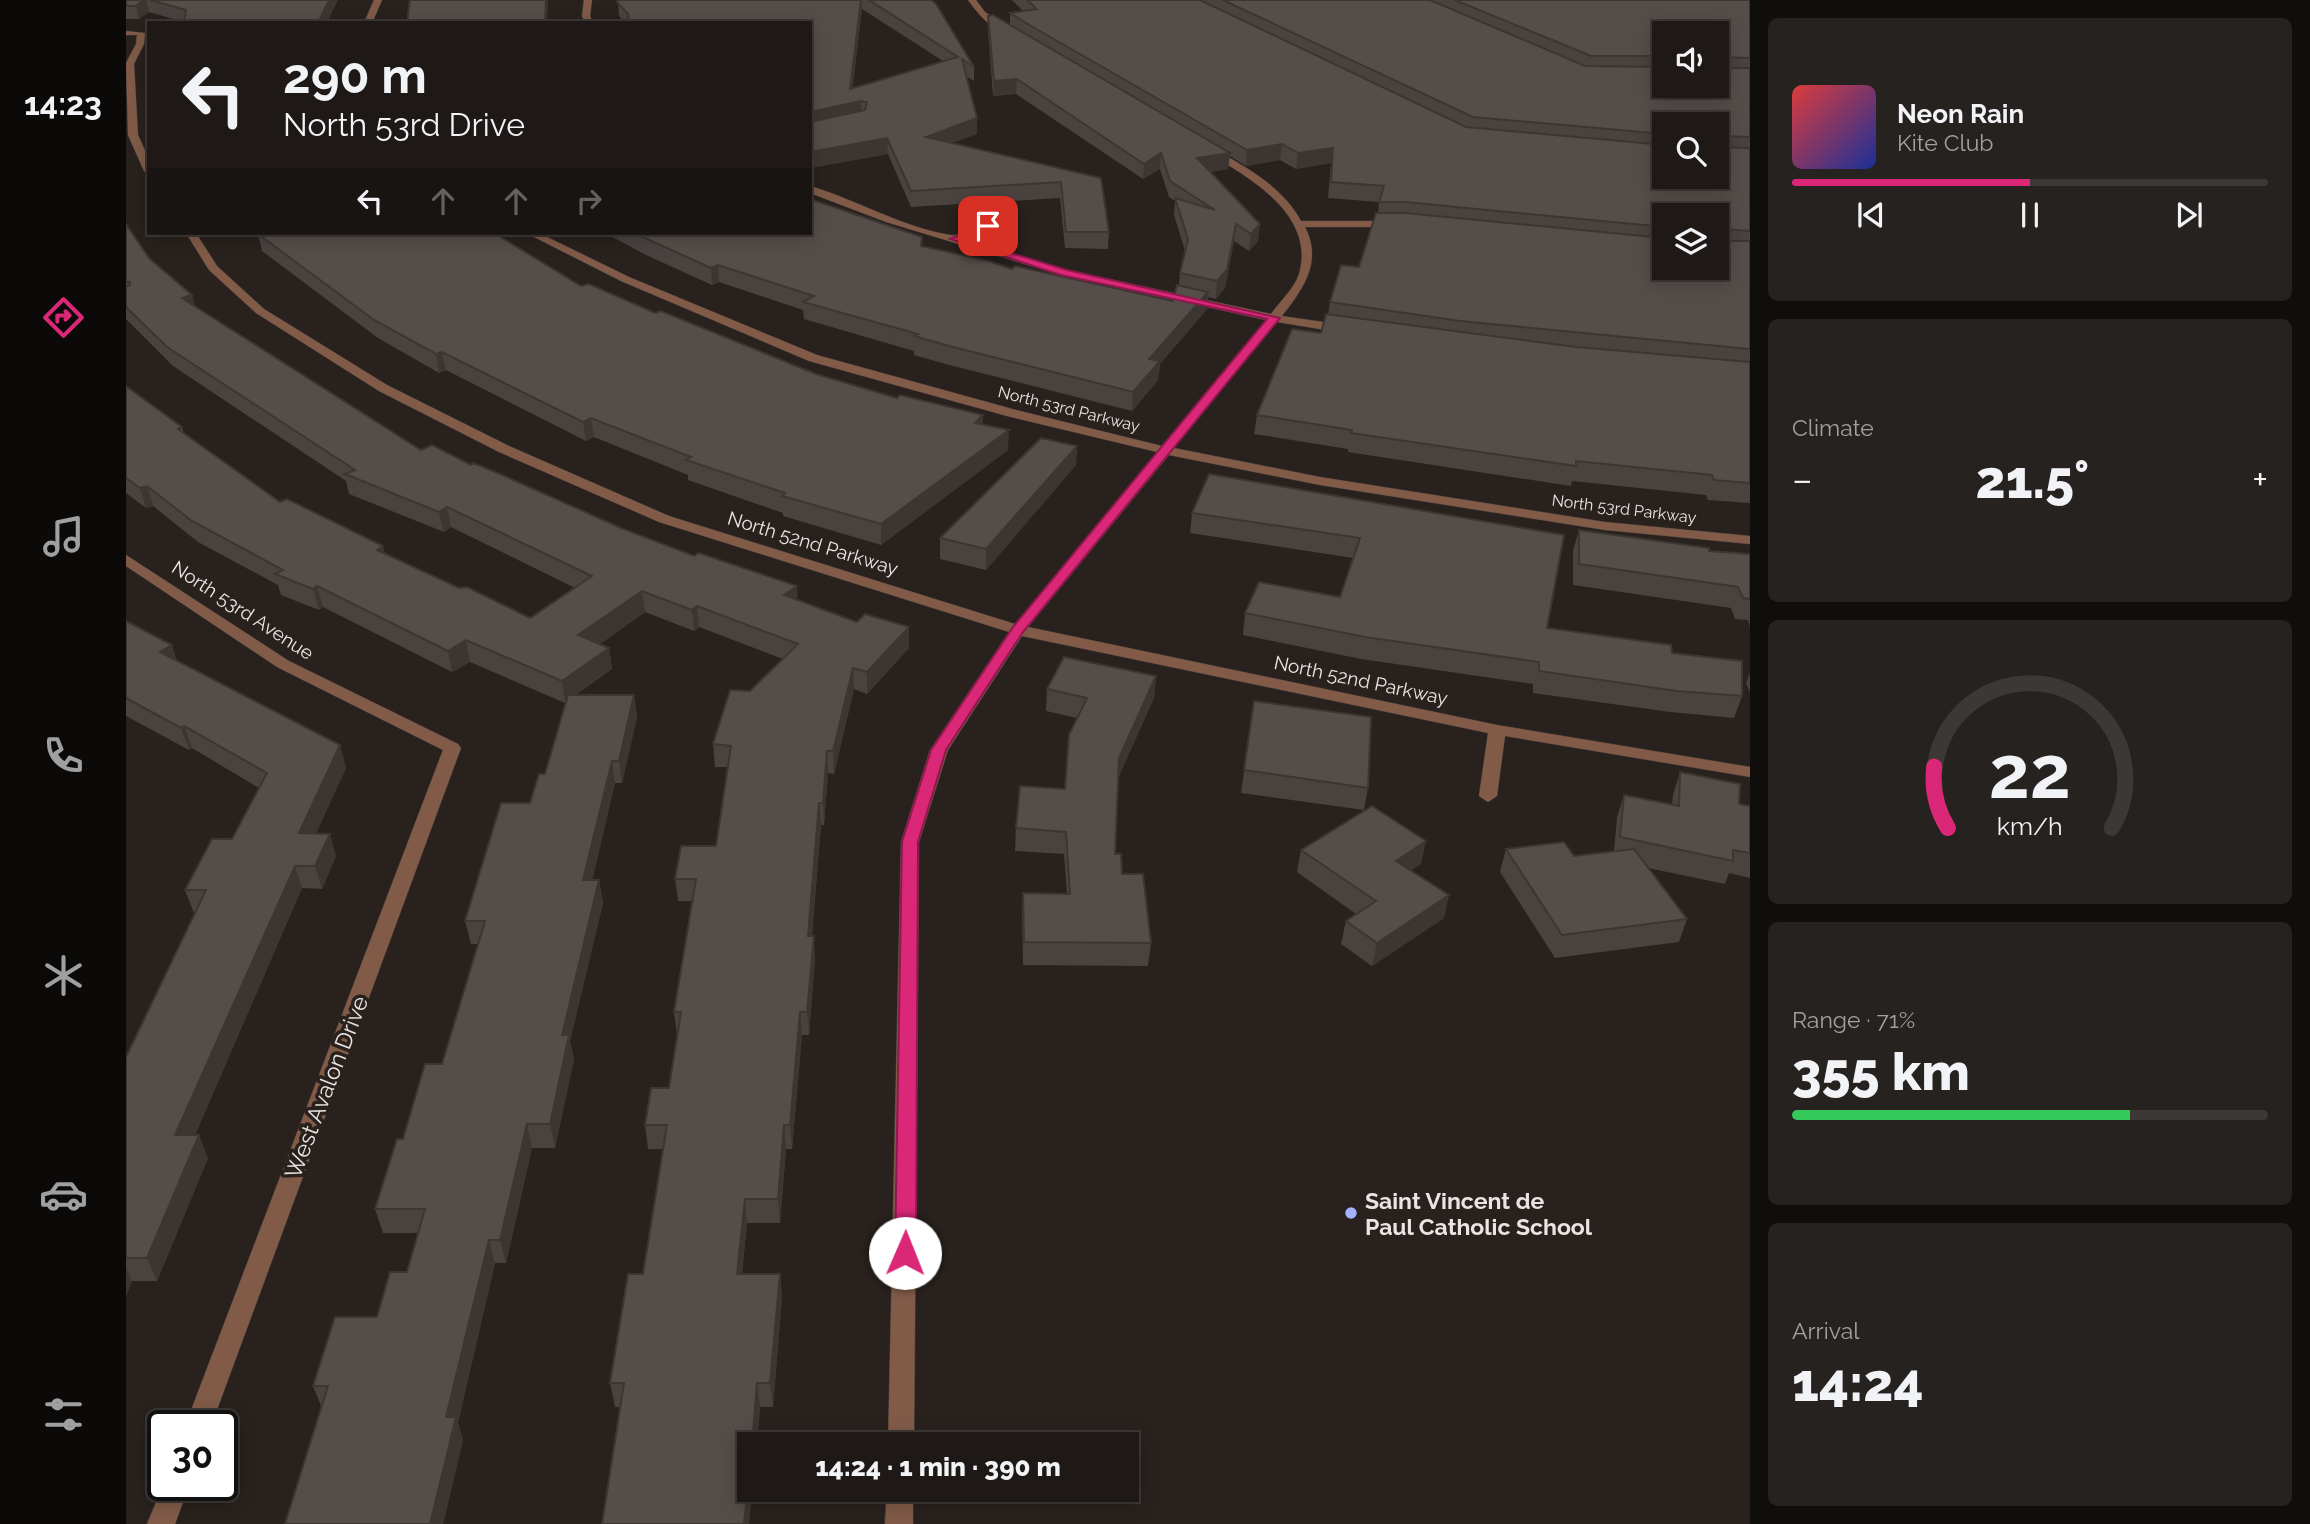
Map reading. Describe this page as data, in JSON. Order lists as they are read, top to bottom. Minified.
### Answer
{"streets":{"street":["North 53rd Parkway","North 52nd Parkway","North 53rd Avenue","West Avalon Drive"]},"crossings":[["North 53rd Avenue","West Avalon Drive"]],"places":["Saint Vincent de Paul Catholic School"],"page":{"tabs":"14:23","turn":["290 m","North 53rd Drive"],"song":["Neon Rain","Kite Club"],"tile":["Climate",["Range · 71%","355 km"],["Arrival","14:24"]],"heat":["−","21.5°","+"],"limit":"30","trip":"14:24 · 1 min · 390 m","gauge":["22","km/h"]}}
